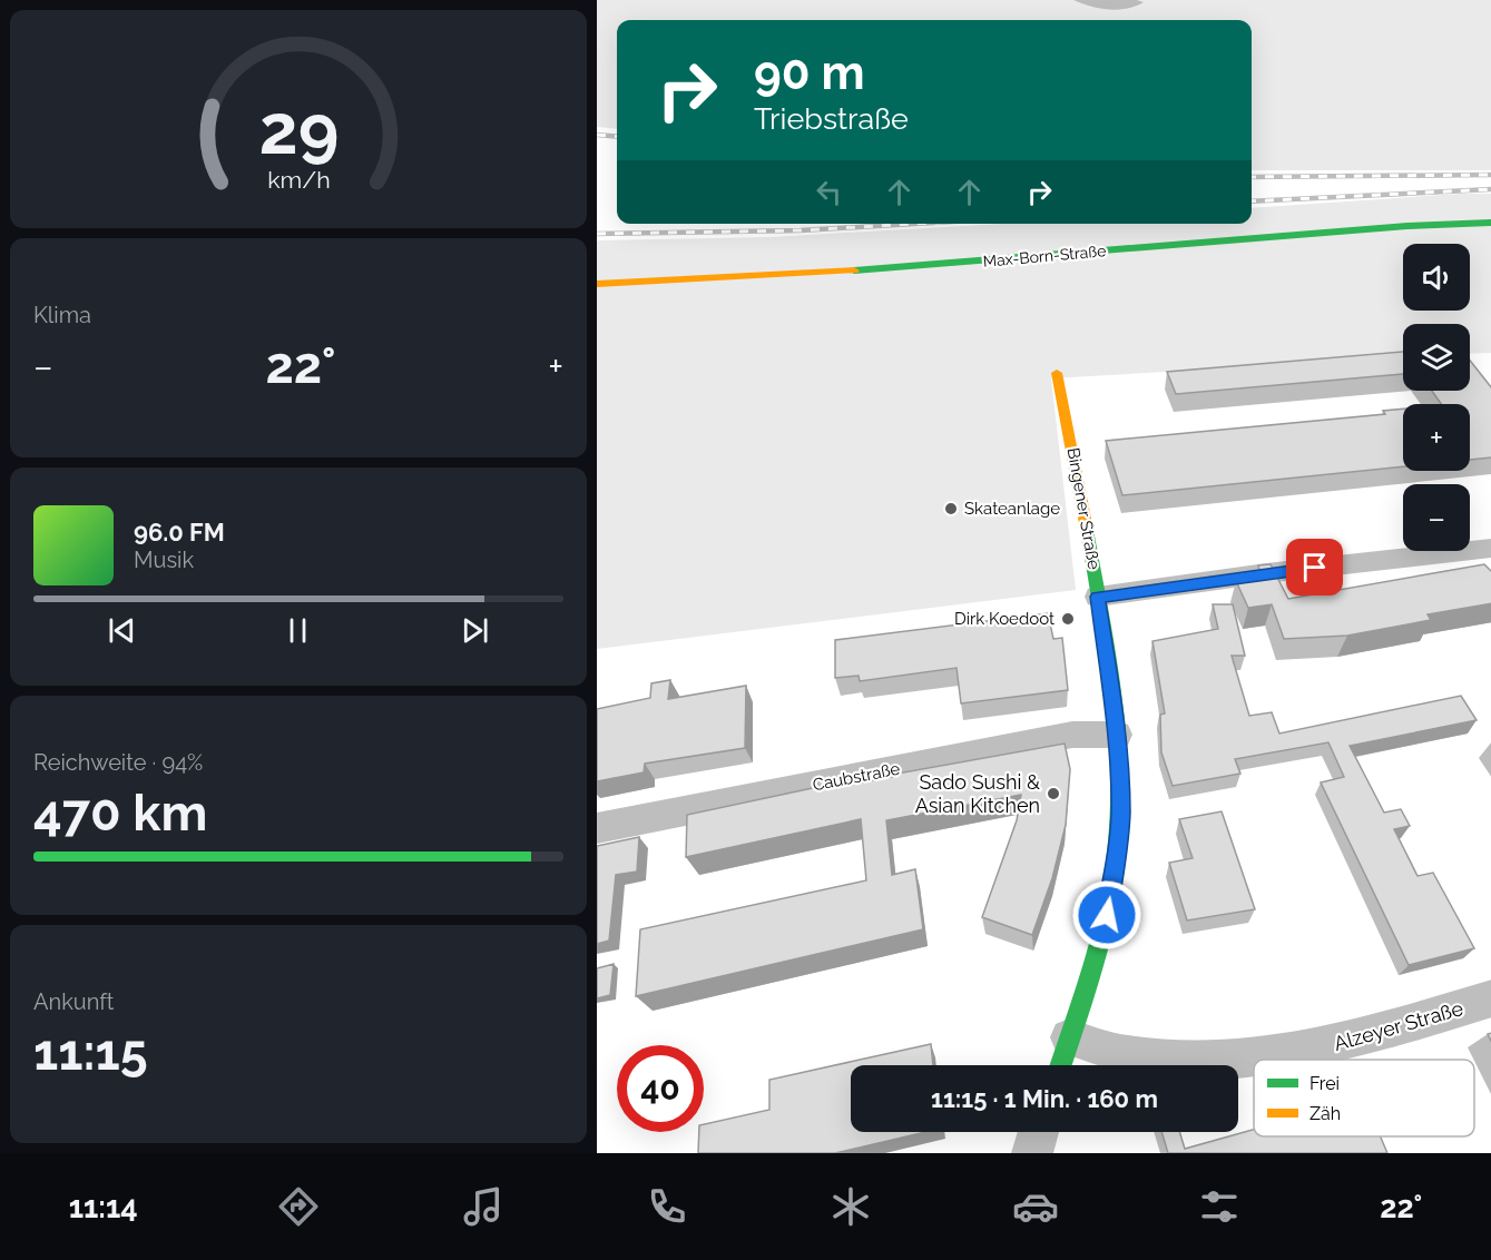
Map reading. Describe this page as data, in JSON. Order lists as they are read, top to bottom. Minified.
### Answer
{"streets":{"main road":["Max-Born-Straße","Bingener Straße"],"street":["Caubstraße","Alzeyer Straße"]},"crossings":[["Bingener Straße","Caubstraße"],["Bingener Straße","Alzeyer Straße"]],"places":["Skateanlage","Dirk Koedoot","Sado Sushi & Asian Kitchen"],"legend":["Frei","Zäh"],"page":{"turn":["90 m","Triebstraße"],"tile":["Klima",["Reichweite · 94%","470 km"],["Ankunft","11:15"]],"map_buttons":["+","−"],"heat":["−","22°","+"],"song":["96.0 FM","Musik"],"limit":"40","trip":"11:15 · 1 Min. · 160 m","tabs":["11:14","22°"],"gauge":["29","km/h"]}}
